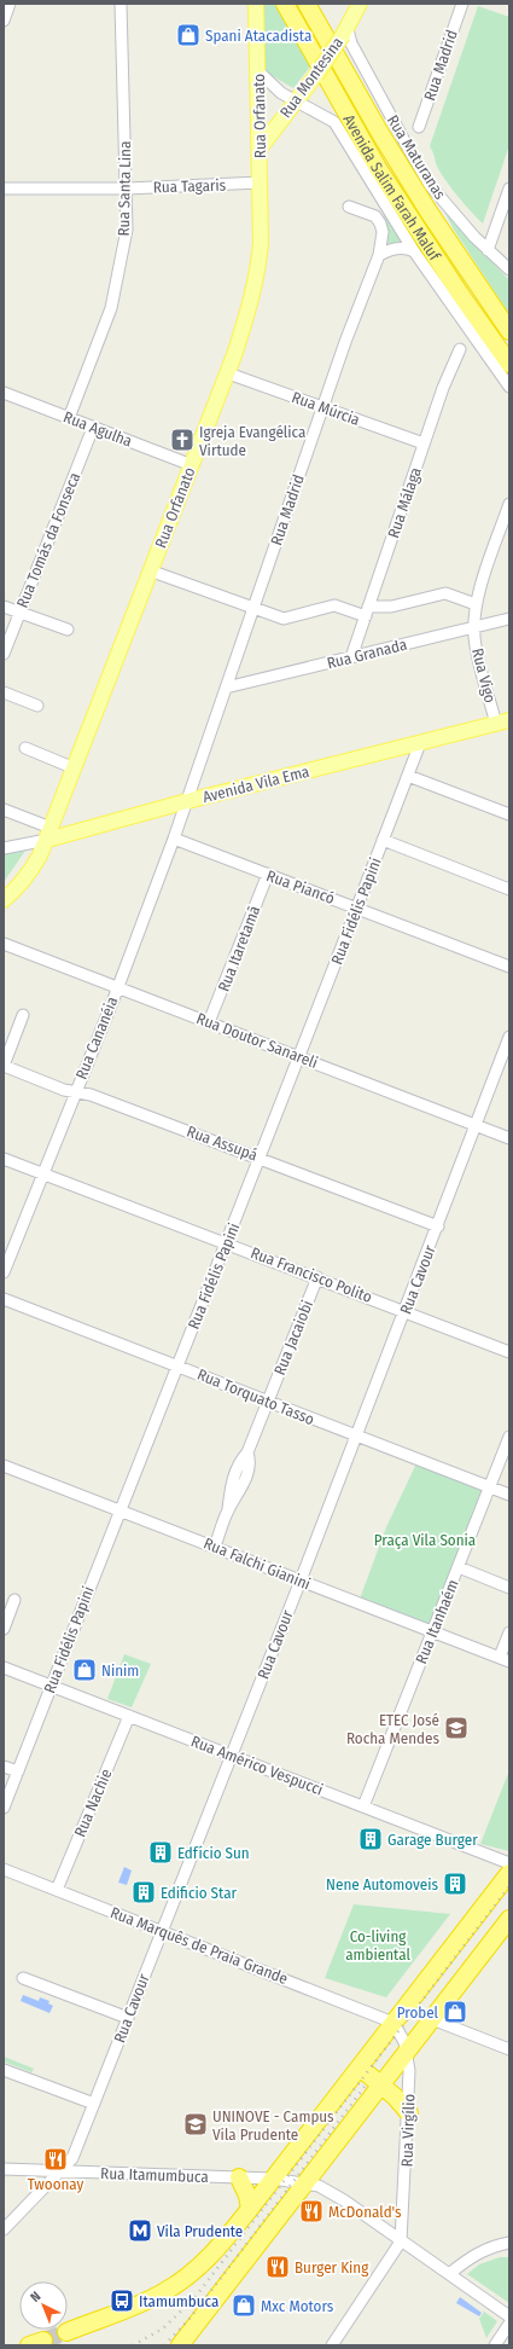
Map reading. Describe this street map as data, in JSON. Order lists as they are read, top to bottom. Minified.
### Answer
{"streets":{"highway":["Avenida Salim Farah Maluf"],"main road":["Rua Montesina","Rua Orfanato","Avenida Vila Ema"],"street":["Rua Madrid","Rua Maturanas","Rua Tagaris","Rua Santa Lina","Rua Múrcia","Rua Agulha","Rua Málaga","Rua Tomás da Fonseca","Rua Granada","Rua Vigo","Rua Piancó","Rua Fidélis Papini","Rua Itaretamã","Rua Cananéia","Rua Doutor Sanareli","Rua Assupá","Rua Francisco Polito","Rua Cavour","Rua Jacaiobi","Rua Torquato Tasso","Rua Falchi Gianini","Rua Itanhaém","Rua Américo Vespucci","Rua Nachie","Rua Marquês de Praia Grande","Rua Virgílio","Rua Itamumbuca"]},"crossings":[["Rua Madrid","Rua Múrcia"],["Rua Madrid","Rua Granada"],["Rua Madrid","Avenida Vila Ema"],["Rua Madrid","Rua Cananéia"],["Rua Montesina","Rua Orfanato"],["Rua Montesina","Rua Maturanas"],["Rua Orfanato","Rua Tagaris"],["Rua Orfanato","Rua Múrcia"],["Rua Orfanato","Rua Agulha"],["Rua Orfanato","Avenida Vila Ema"],["Rua Tagaris","Rua Santa Lina"],["Rua Santa Lina","Rua Agulha"],["Rua Múrcia","Rua Málaga"],["Rua Agulha","Rua Tomás da Fonseca"],["Rua Málaga","Rua Granada"],["Rua Granada","Rua Vigo"],["Rua Vigo","Avenida Vila Ema"],["Avenida Vila Ema","Rua Fidélis Papini"],["Avenida Vila Ema","Rua Cananéia"],["Rua Piancó","Rua Fidélis Papini"],["Rua Piancó","Rua Itaretamã"],["Rua Piancó","Rua Cananéia"],["Rua Fidélis Papini","Rua Doutor Sanareli"],["Rua Fidélis Papini","Rua Assupá"],["Rua Fidélis Papini","Rua Francisco Polito"],["Rua Fidélis Papini","Rua Torquato Tasso"],["Rua Fidélis Papini","Rua Falchi Gianini"],["Rua Fidélis Papini","Rua Américo Vespucci"],["Rua Itaretamã","Rua Doutor Sanareli"],["Rua Cananéia","Rua Doutor Sanareli"],["Rua Cananéia","Rua Assupá"],["Rua Cananéia","Rua Francisco Polito"],["Rua Doutor Sanareli","Rua Cavour"],["Rua Assupá","Rua Cavour"],["Rua Francisco Polito","Rua Cavour"],["Rua Francisco Polito","Rua Jacaiobi"],["Rua Cavour","Rua Torquato Tasso"],["Rua Cavour","Rua Falchi Gianini"],["Rua Cavour","Rua Américo Vespucci"],["Rua Cavour","Rua Marquês de Praia Grande"],["Rua Cavour","Rua Itamumbuca"],["Rua Jacaiobi","Rua Torquato Tasso"],["Rua Jacaiobi","Rua Falchi Gianini"],["Rua Torquato Tasso","Rua Itanhaém"],["Rua Falchi Gianini","Rua Itanhaém"],["Rua Itanhaém","Rua Américo Vespucci"],["Rua Américo Vespucci","Rua Nachie"],["Rua Nachie","Rua Marquês de Praia Grande"],["Rua Marquês de Praia Grande","Rua Virgílio"],["Rua Virgílio","Rua Itamumbuca"]],"parks":["Praça Vila Sonia","Co-living ambiental"],"places":{"shop":["Spani Atacadista","Ninim","Probel","Mxc Motors"],"church":["Igreja Evangélica Virtude"],"school or university":["ETEC José Rocha Mendes","UNINOVE - Campus Vila Prudente"],"building":["Garage Burger","Edfício Sun","Nene Automoveis","Edificio Star"],"restaurant":["Twoonay","McDonald's","Burger King"],"metro station":["Vila Prudente"],"bus stop":["Itamumbuca"]},"north":"top left"}
